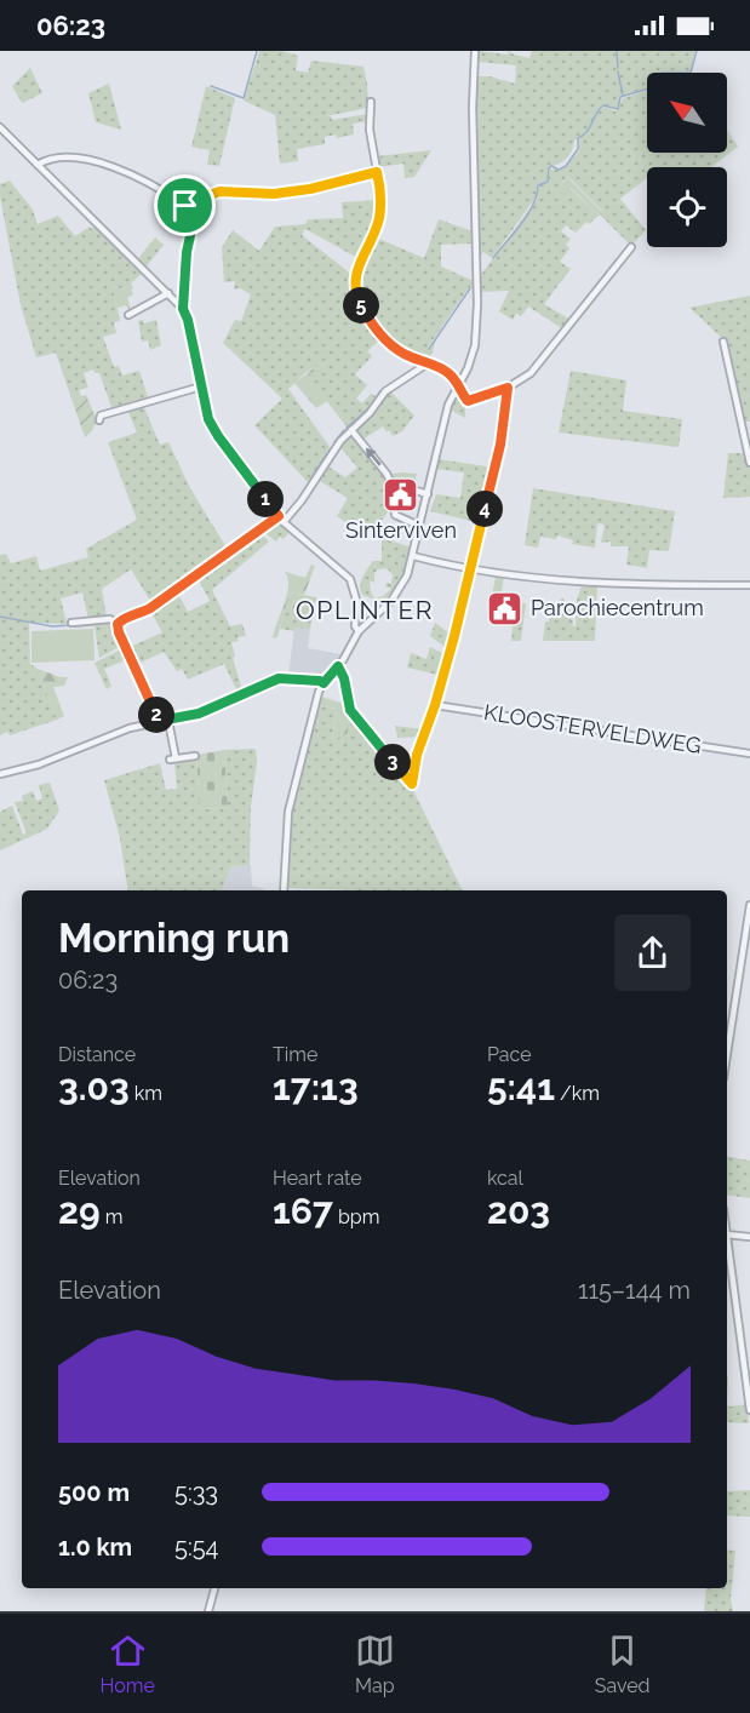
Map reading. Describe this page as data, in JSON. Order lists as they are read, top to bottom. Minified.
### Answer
{"streets":{"street":["KLOOSTERVELDWEG"]},"districts":["OPLINTER"],"places":{"public building":["Sinterviven","Parochiecentrum"]},"north":"top left","page":{"status":"06:23","pins":["5","1","4","2","3"],"heading":["Morning run","06:23"],"stats":[["Distance","3.03 km"],["Time","17:13"],["Pace","5:41 /km"],["Elevation","29 m"],["Heart rate","167 bpm"],["kcal","203"]],"chart":["Elevation","115–144 m"],"list":[{"name":"500 m","note":"5:33"},{"name":"1.0 km","note":"5:54"}],"tabs":["Home","Map","Saved"]}}
